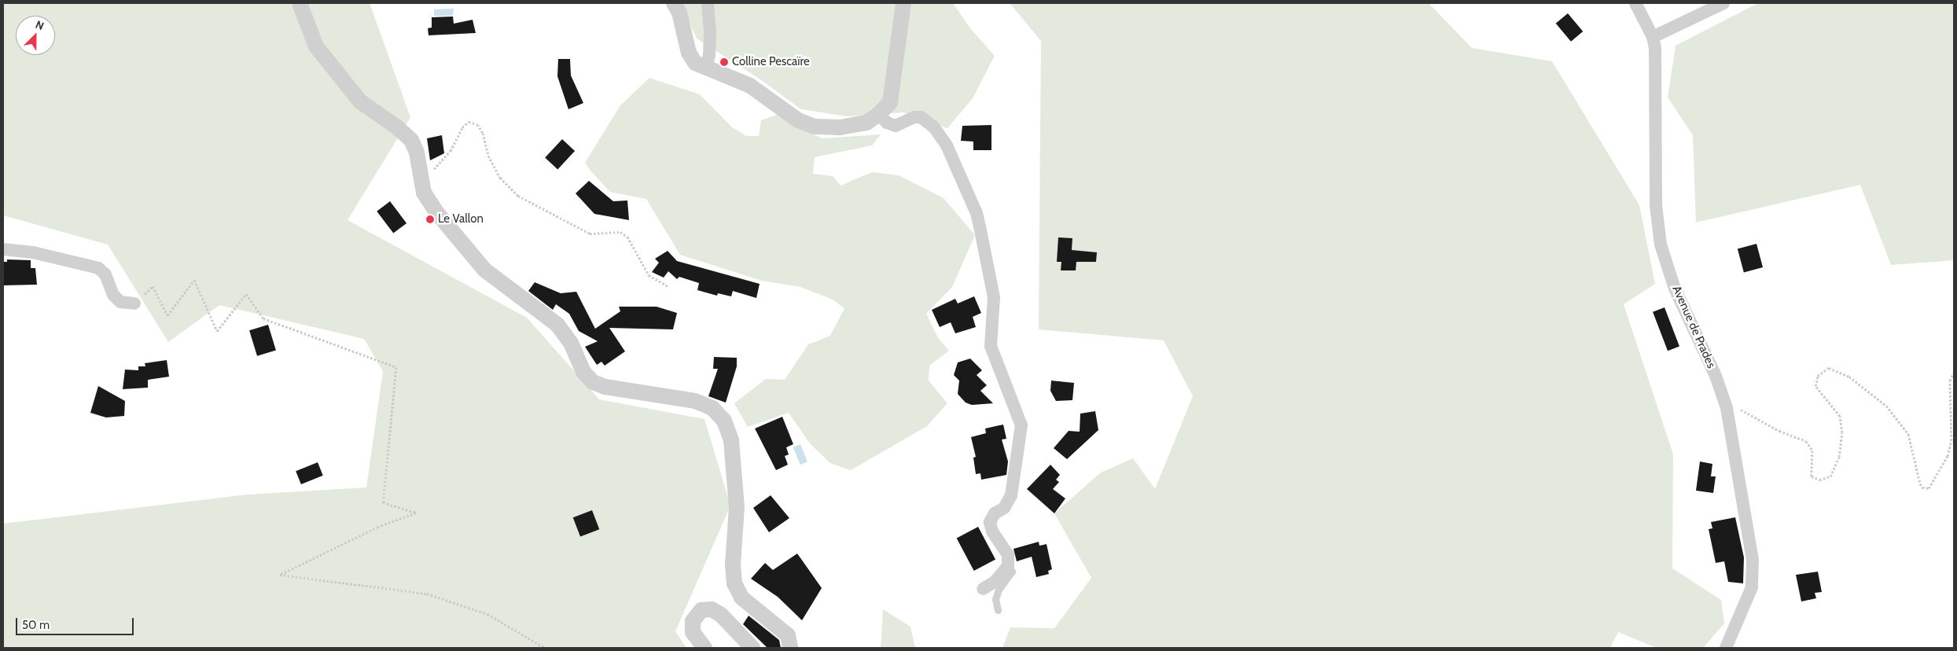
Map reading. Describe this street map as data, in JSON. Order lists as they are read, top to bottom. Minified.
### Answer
{"streets":{"street":["Avenue de Prades"]},"places":["Colline Pescaïre","Le Vallon"],"scale_bar":"50 m","north":"top right"}
